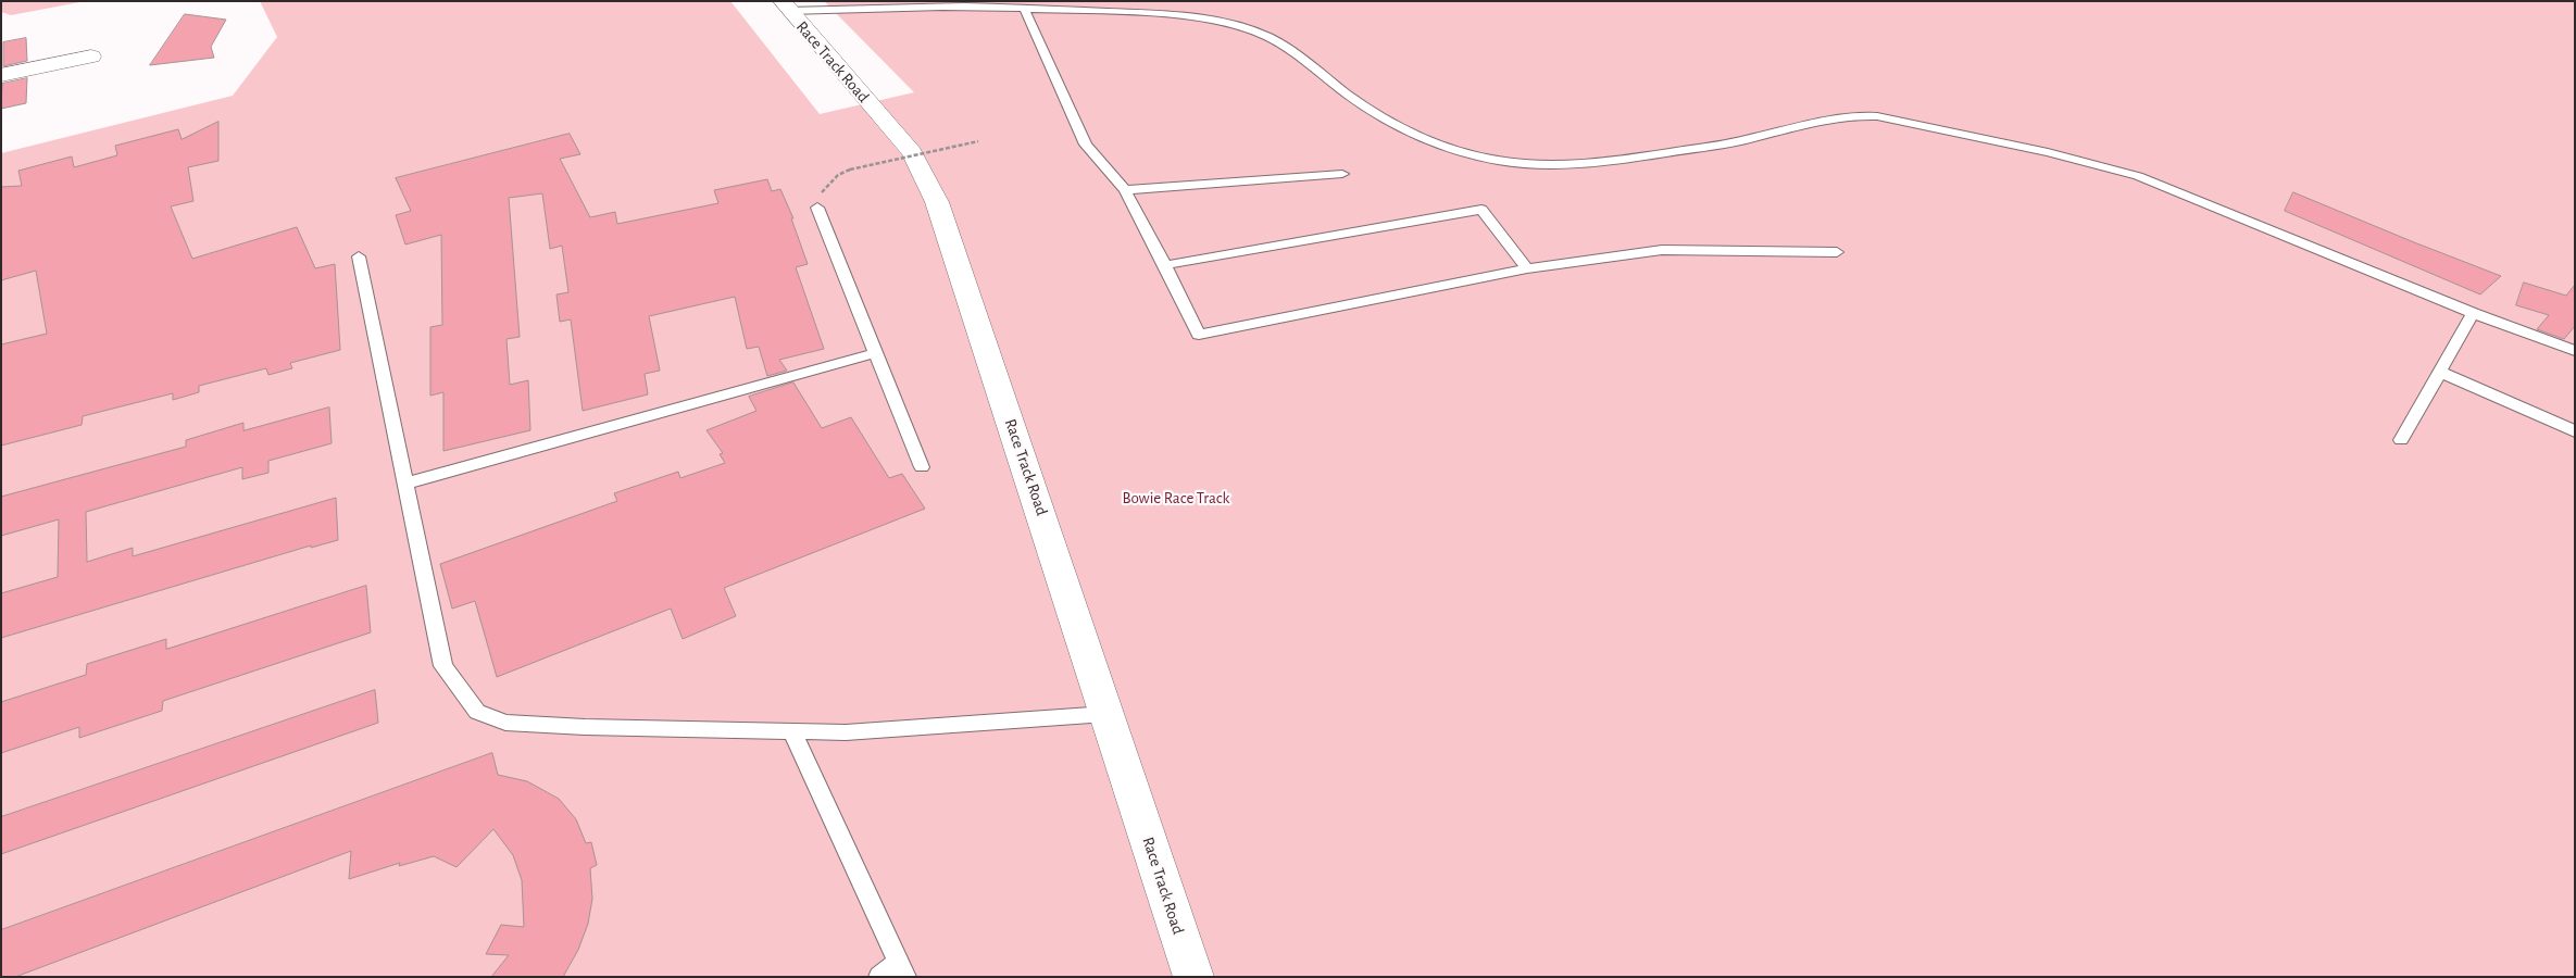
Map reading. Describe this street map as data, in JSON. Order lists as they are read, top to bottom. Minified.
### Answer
{"streets":{"street":["Race Track Road"]},"parks":["Bowie Race Track"]}
